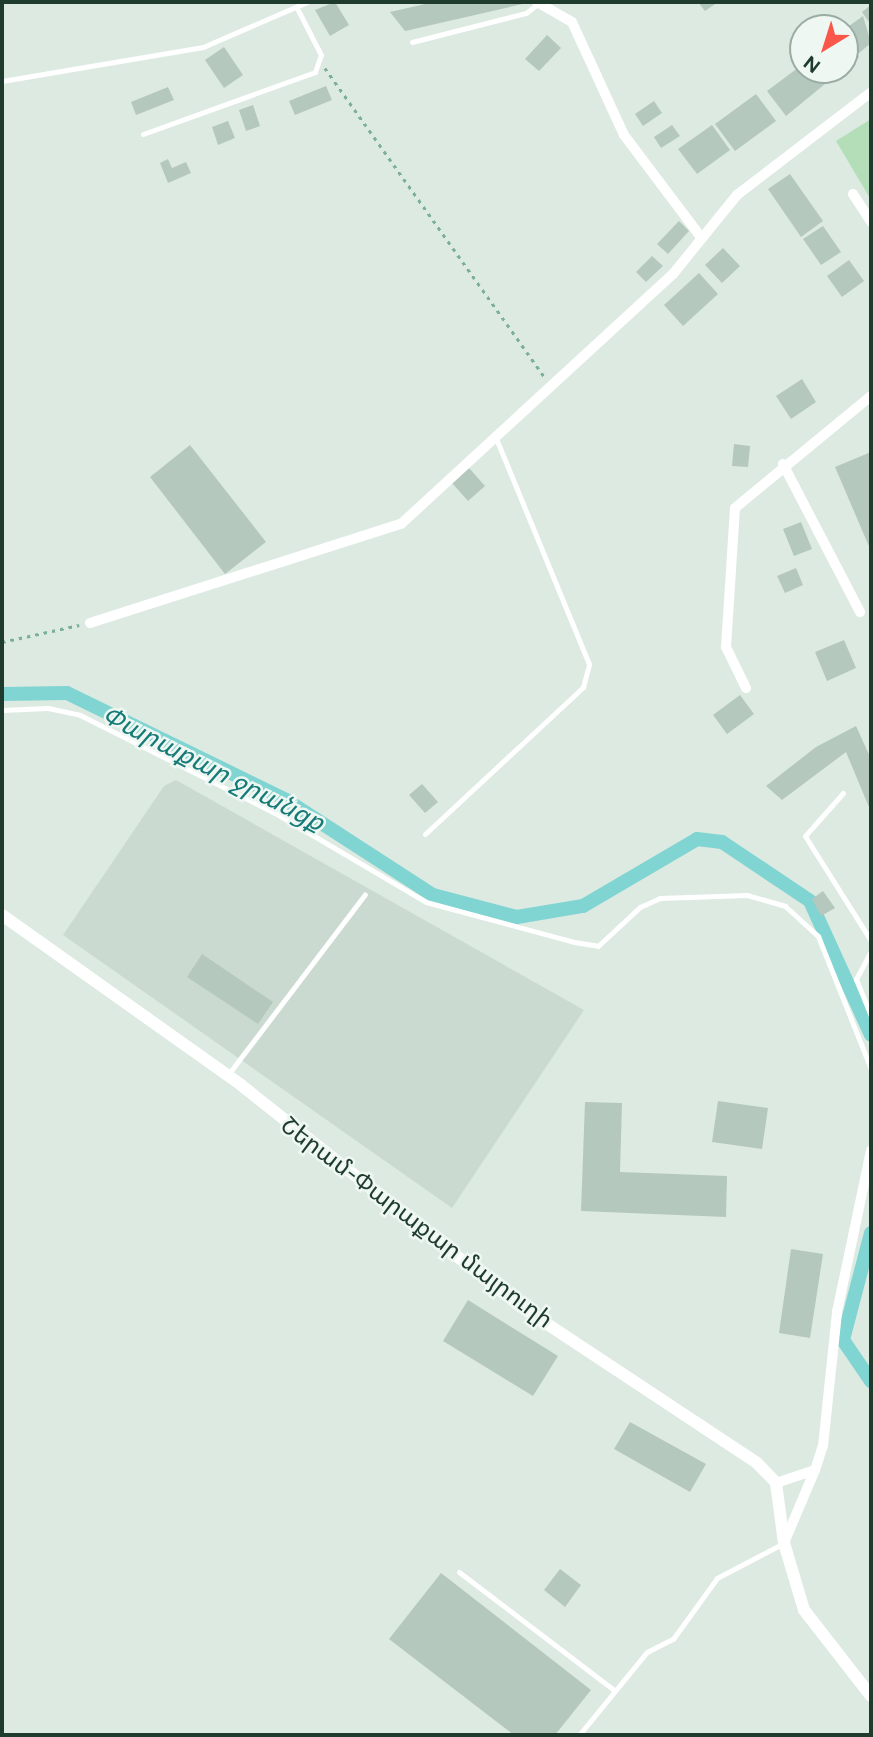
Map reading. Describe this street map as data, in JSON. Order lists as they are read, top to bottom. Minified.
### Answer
{"streets":{"street":["Շերամ-Փարաքար մայրուղի"]},"water":["Փարաքար ջրանցք"],"north":"bottom left"}
